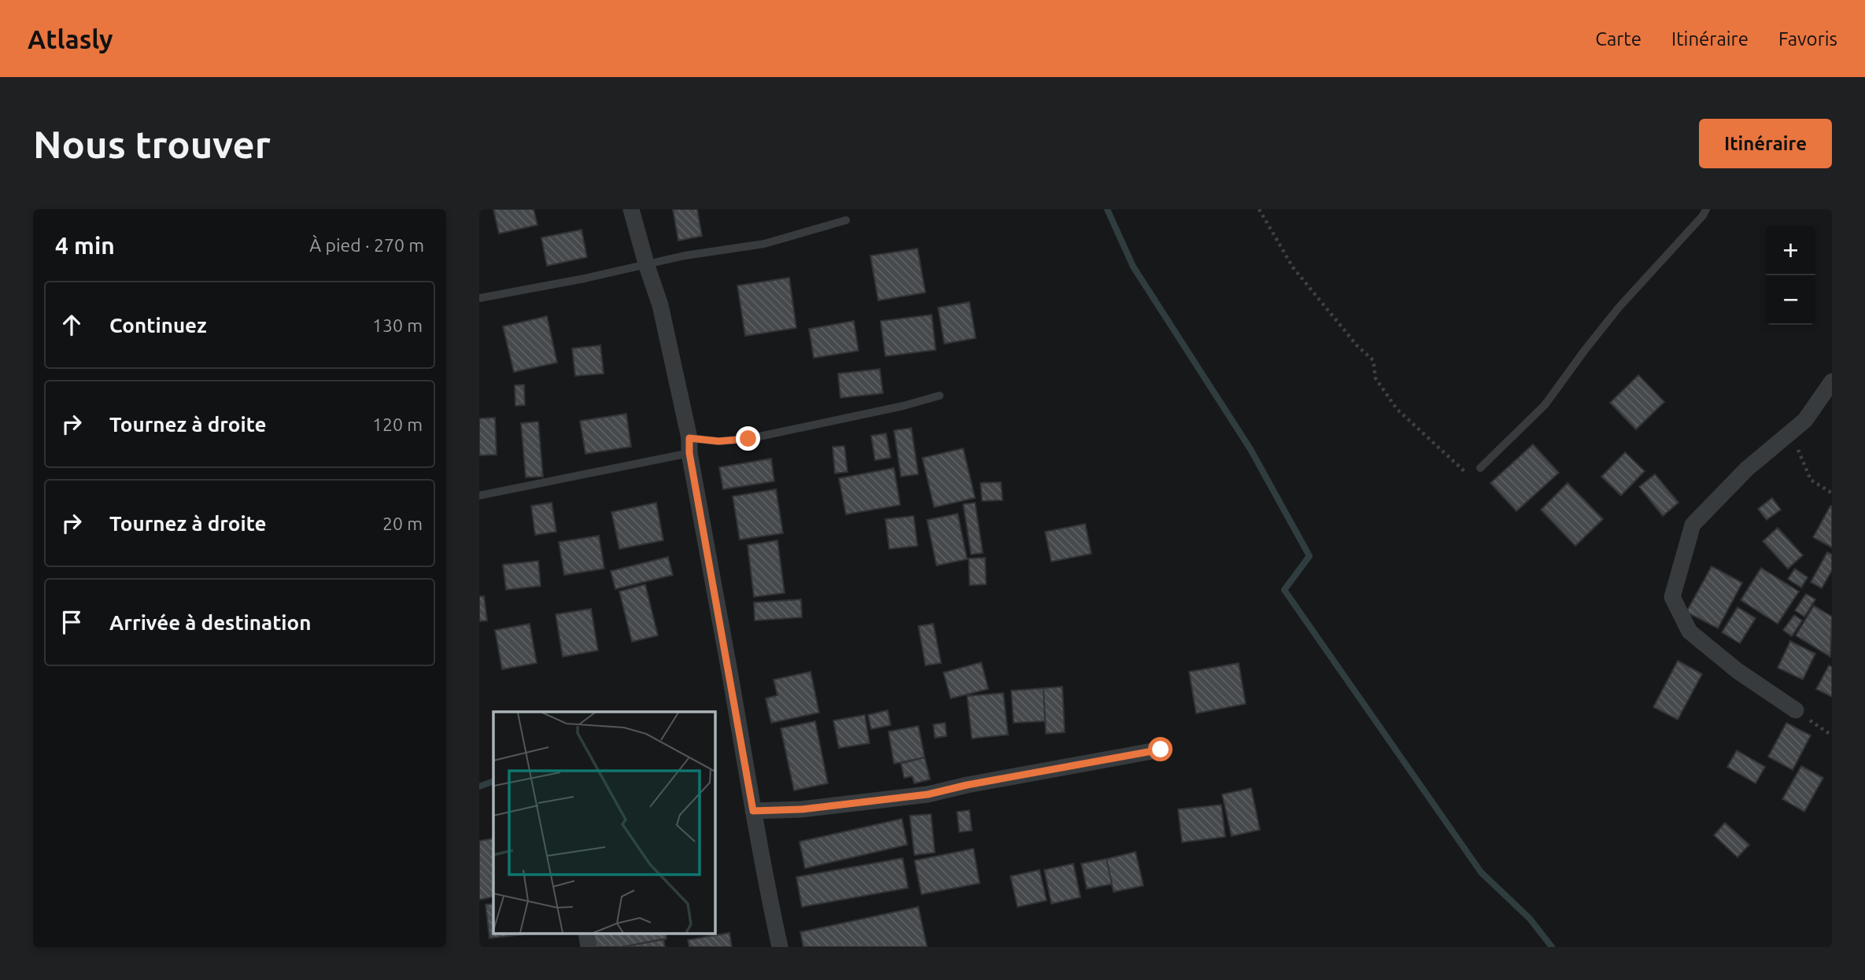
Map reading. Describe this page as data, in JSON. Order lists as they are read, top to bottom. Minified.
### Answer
{"page":{"header":"Atlasly","nav":["Carte","Itinéraire","Favoris"],"buttons":"Itinéraire","title":"Nous trouver","heading":["4 min","À pied · 270 m"],"map_buttons":["+","−"],"list":[["Continuez","130 m"],["Tournez à droite","120 m"],["Tournez à droite","20 m"],"Arrivée à destination"]}}
